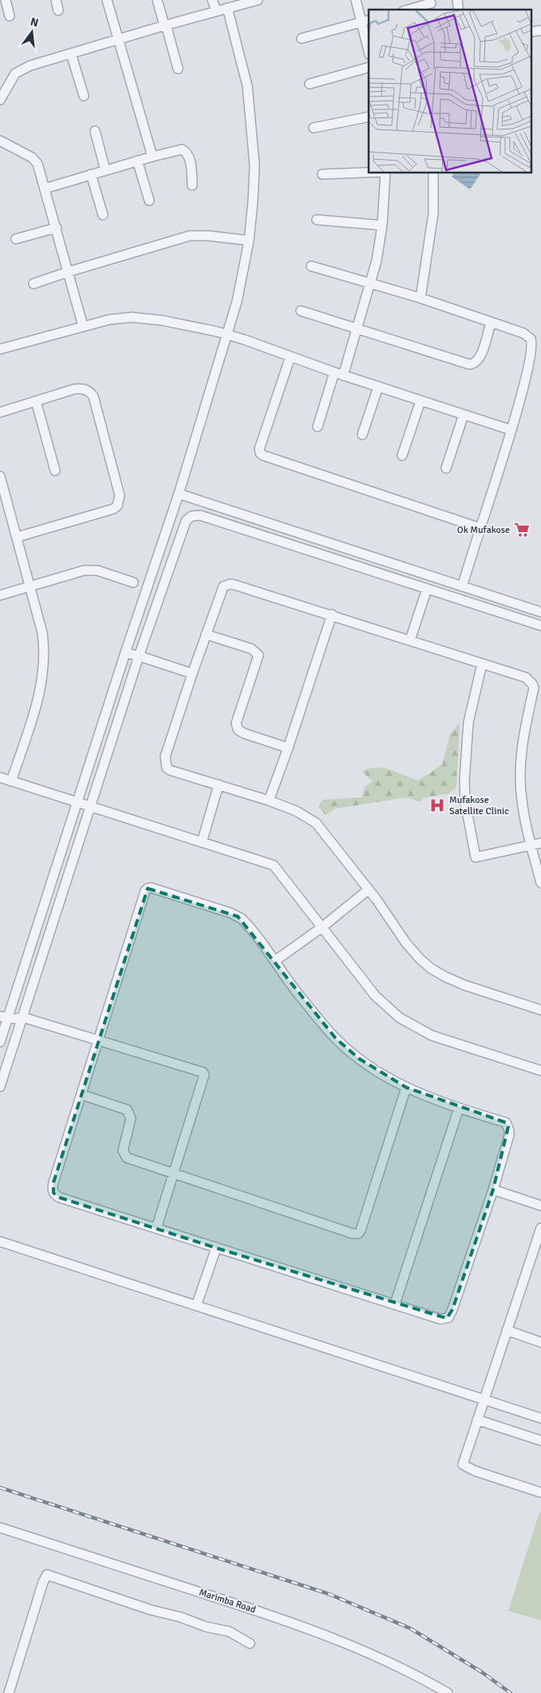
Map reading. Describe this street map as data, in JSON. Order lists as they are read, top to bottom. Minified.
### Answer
{"streets":{"street":["Marimba Road"]},"places":{"supermarket":["Ok Mufakose"],"hospital":["Mufakose Satellite Clinic"]},"north":"top"}
